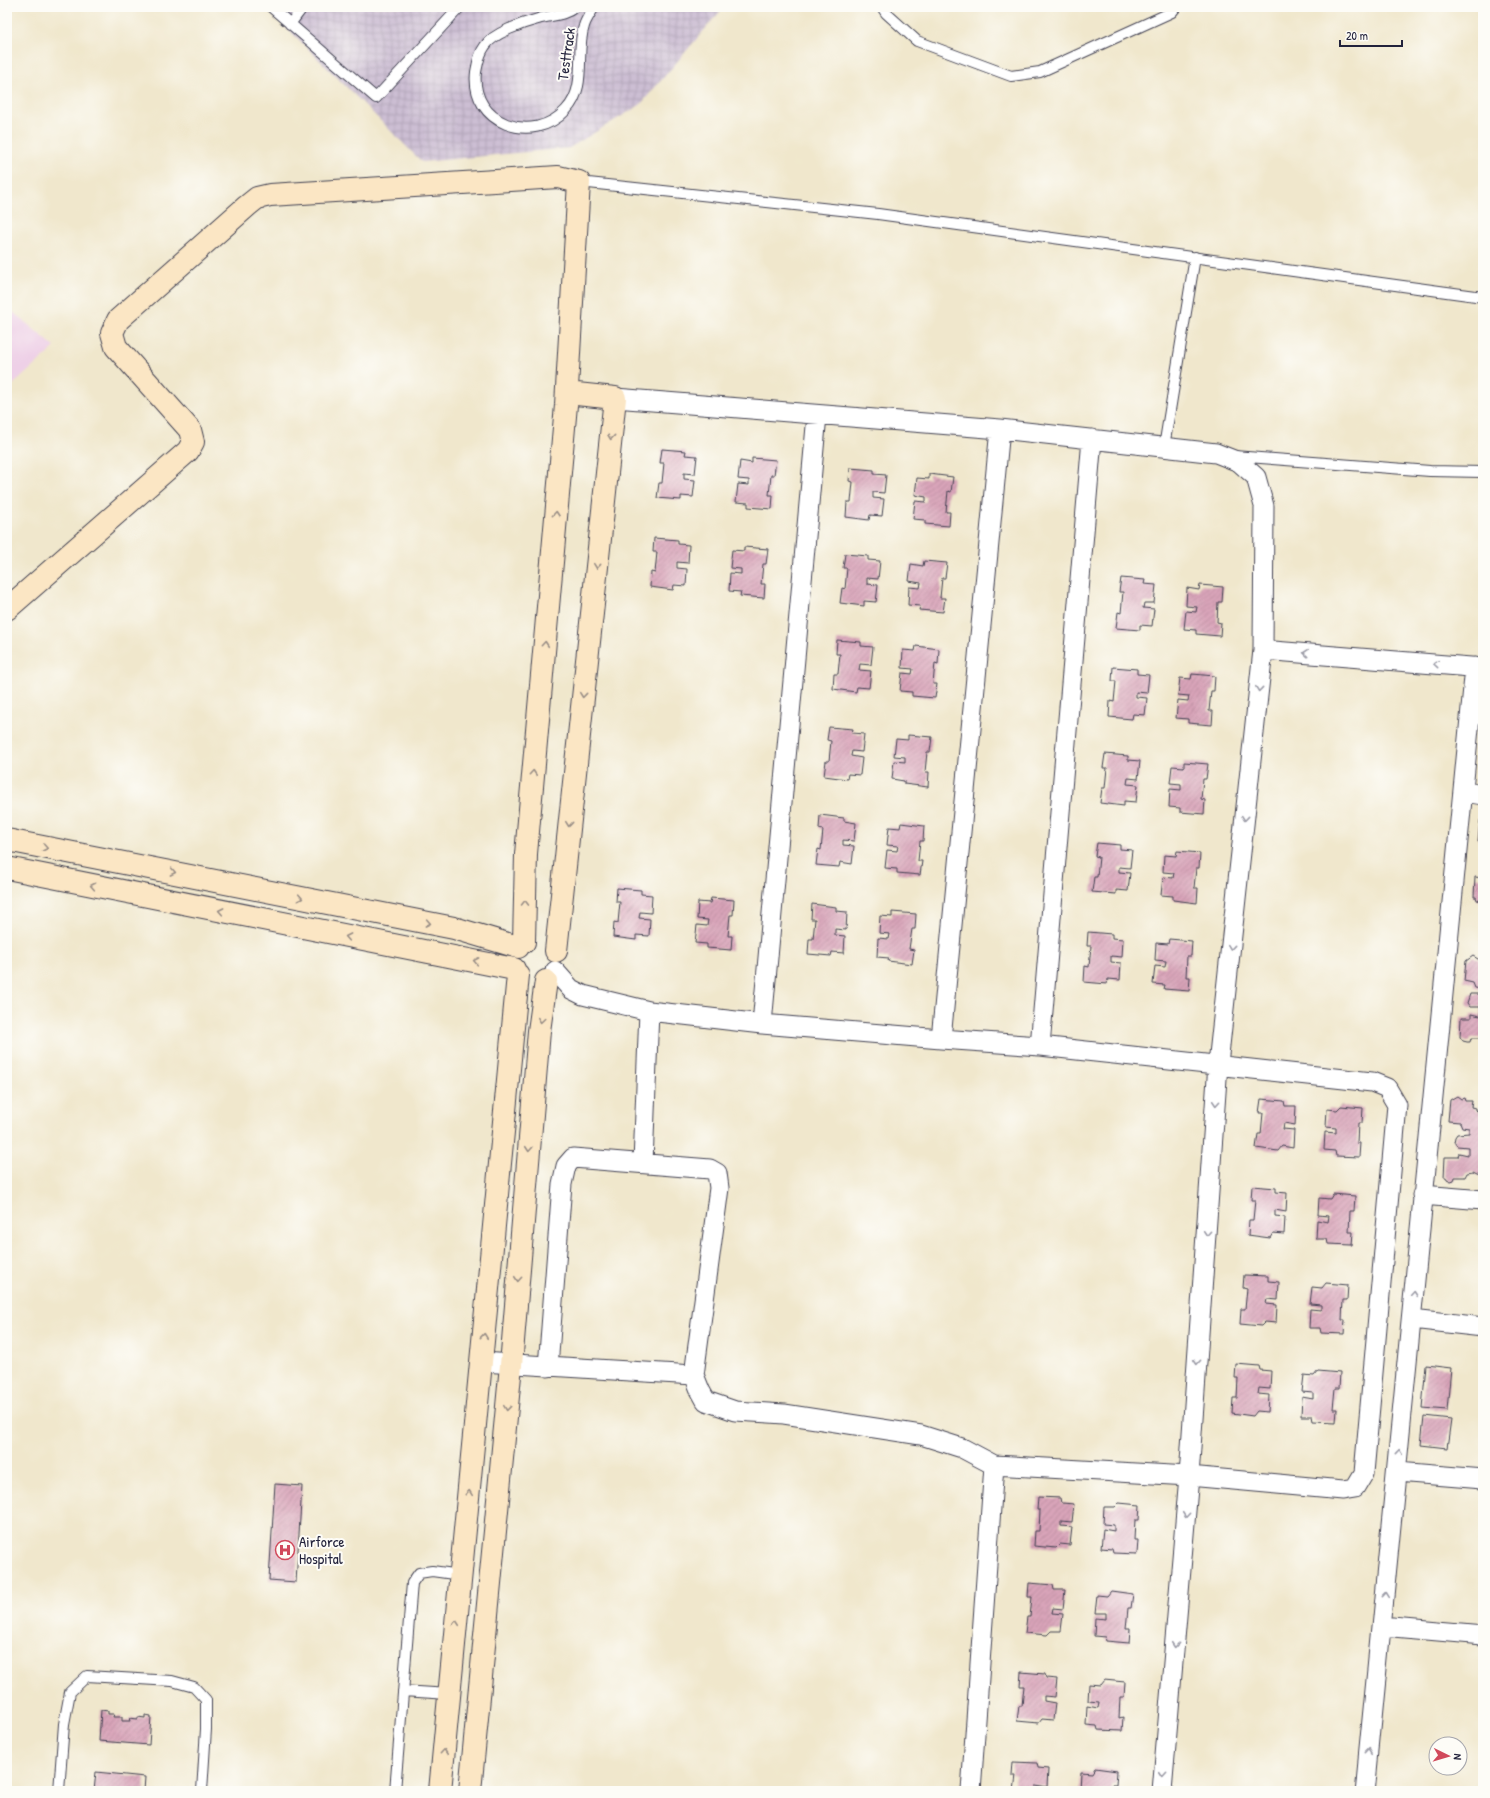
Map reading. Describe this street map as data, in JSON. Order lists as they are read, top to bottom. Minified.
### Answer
{"streets":{"lane":["Testtrack"]},"places":{"hospital":["Airforce Hospital"]},"scale_bar":"20 m","north":"right"}
